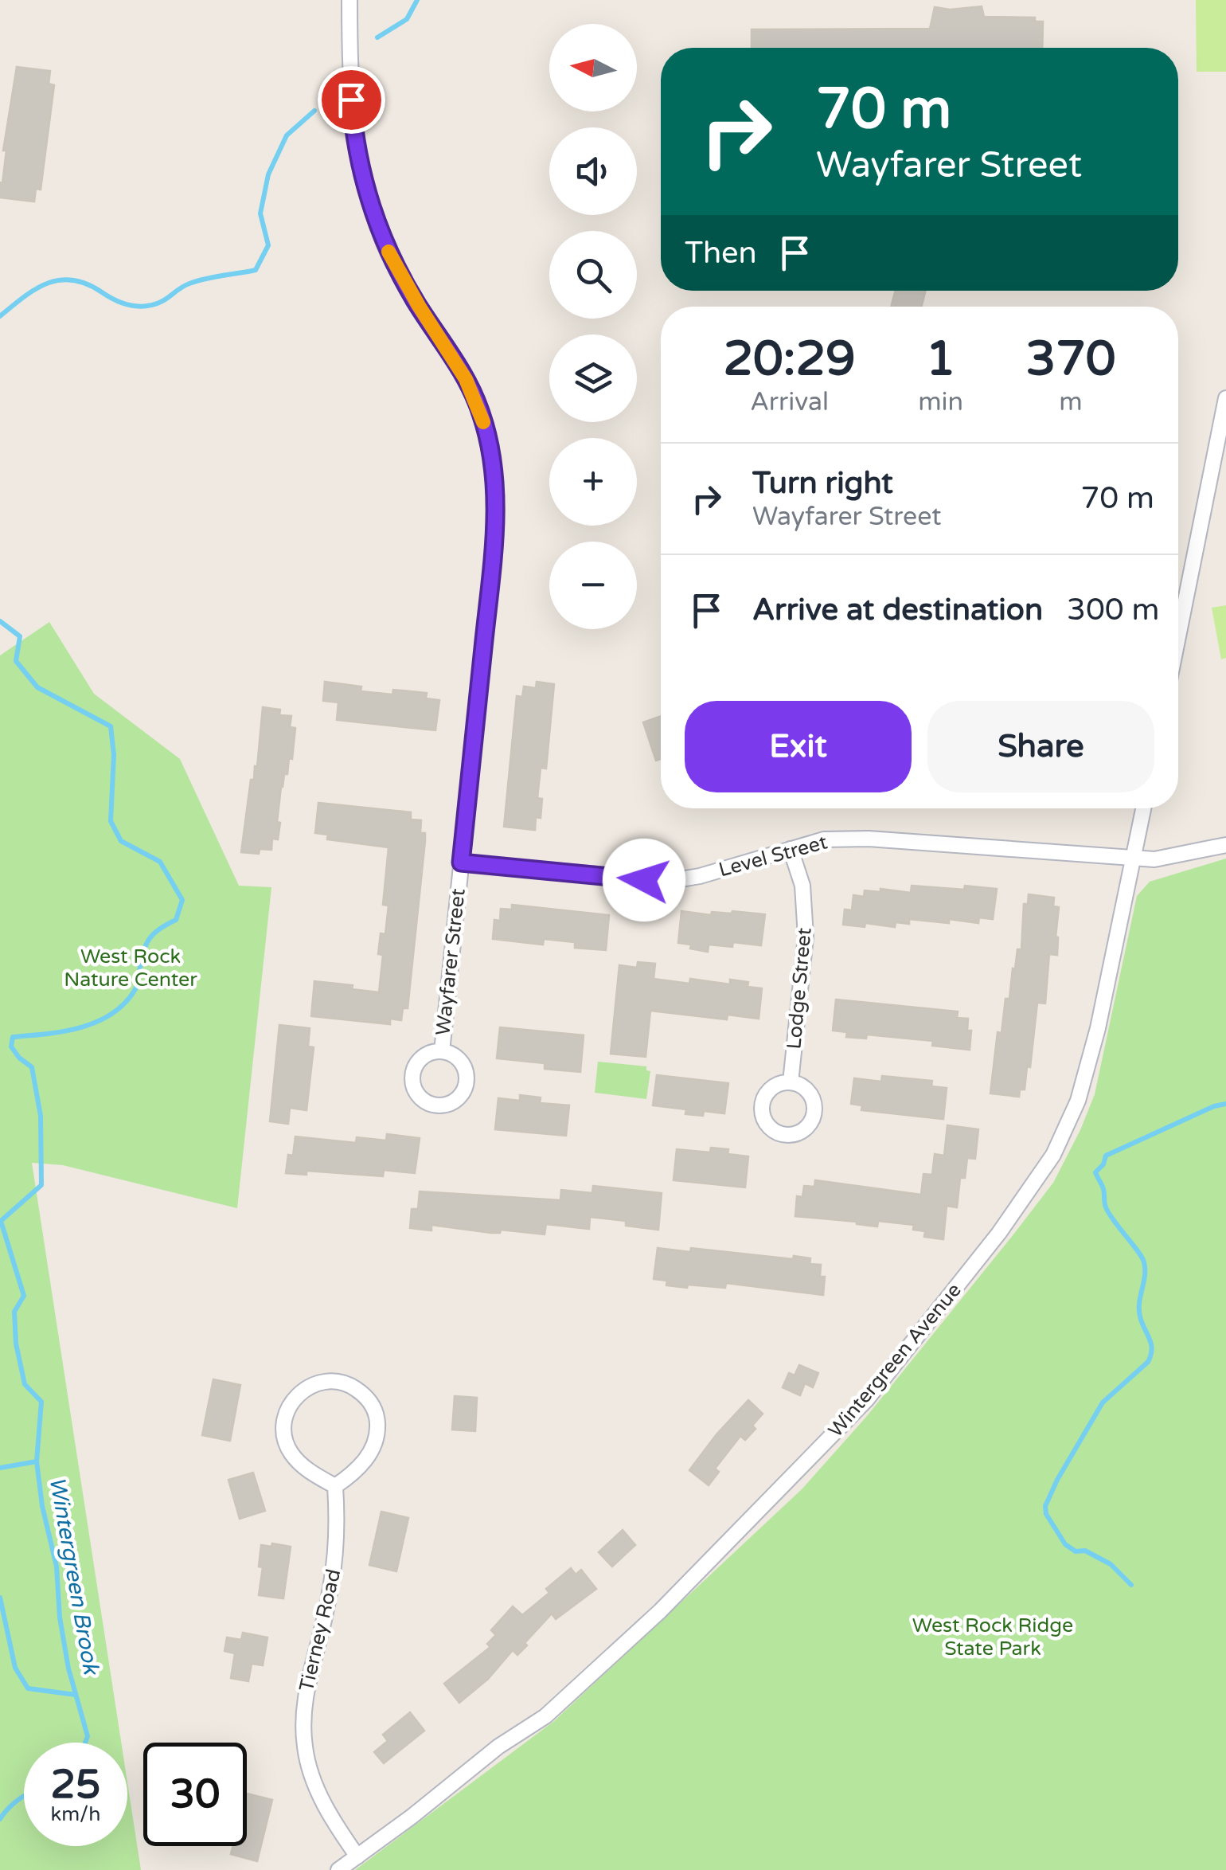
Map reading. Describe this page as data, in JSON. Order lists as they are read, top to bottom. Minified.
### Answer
{"streets":{"street":["Level Street","Wayfarer Street","Lodge Street","Wintergreen Avenue","Tierney Road"]},"crossings":[["Level Street","Wayfarer Street"],["Level Street","Lodge Street"],["Level Street","Wintergreen Avenue"],["Wintergreen Avenue","Tierney Road"]],"water":["Wintergreen Brook"],"parks":["West Rock Nature Center","West Rock Ridge State Park"],"north":"left","page":{"map_buttons":["+","−"],"turn":["70 m","Wayfarer Street"],"then":"Then","eta":["20:29","Arrival","1","min","370","m"],"list":[{"name":"Turn right","note":"Wayfarer Street","value":"70 m"},{"name":"Arrive at destination","value":"300 m"}],"buttons":["Exit","Share"],"speed":"25 km/h","limit":"30"}}
